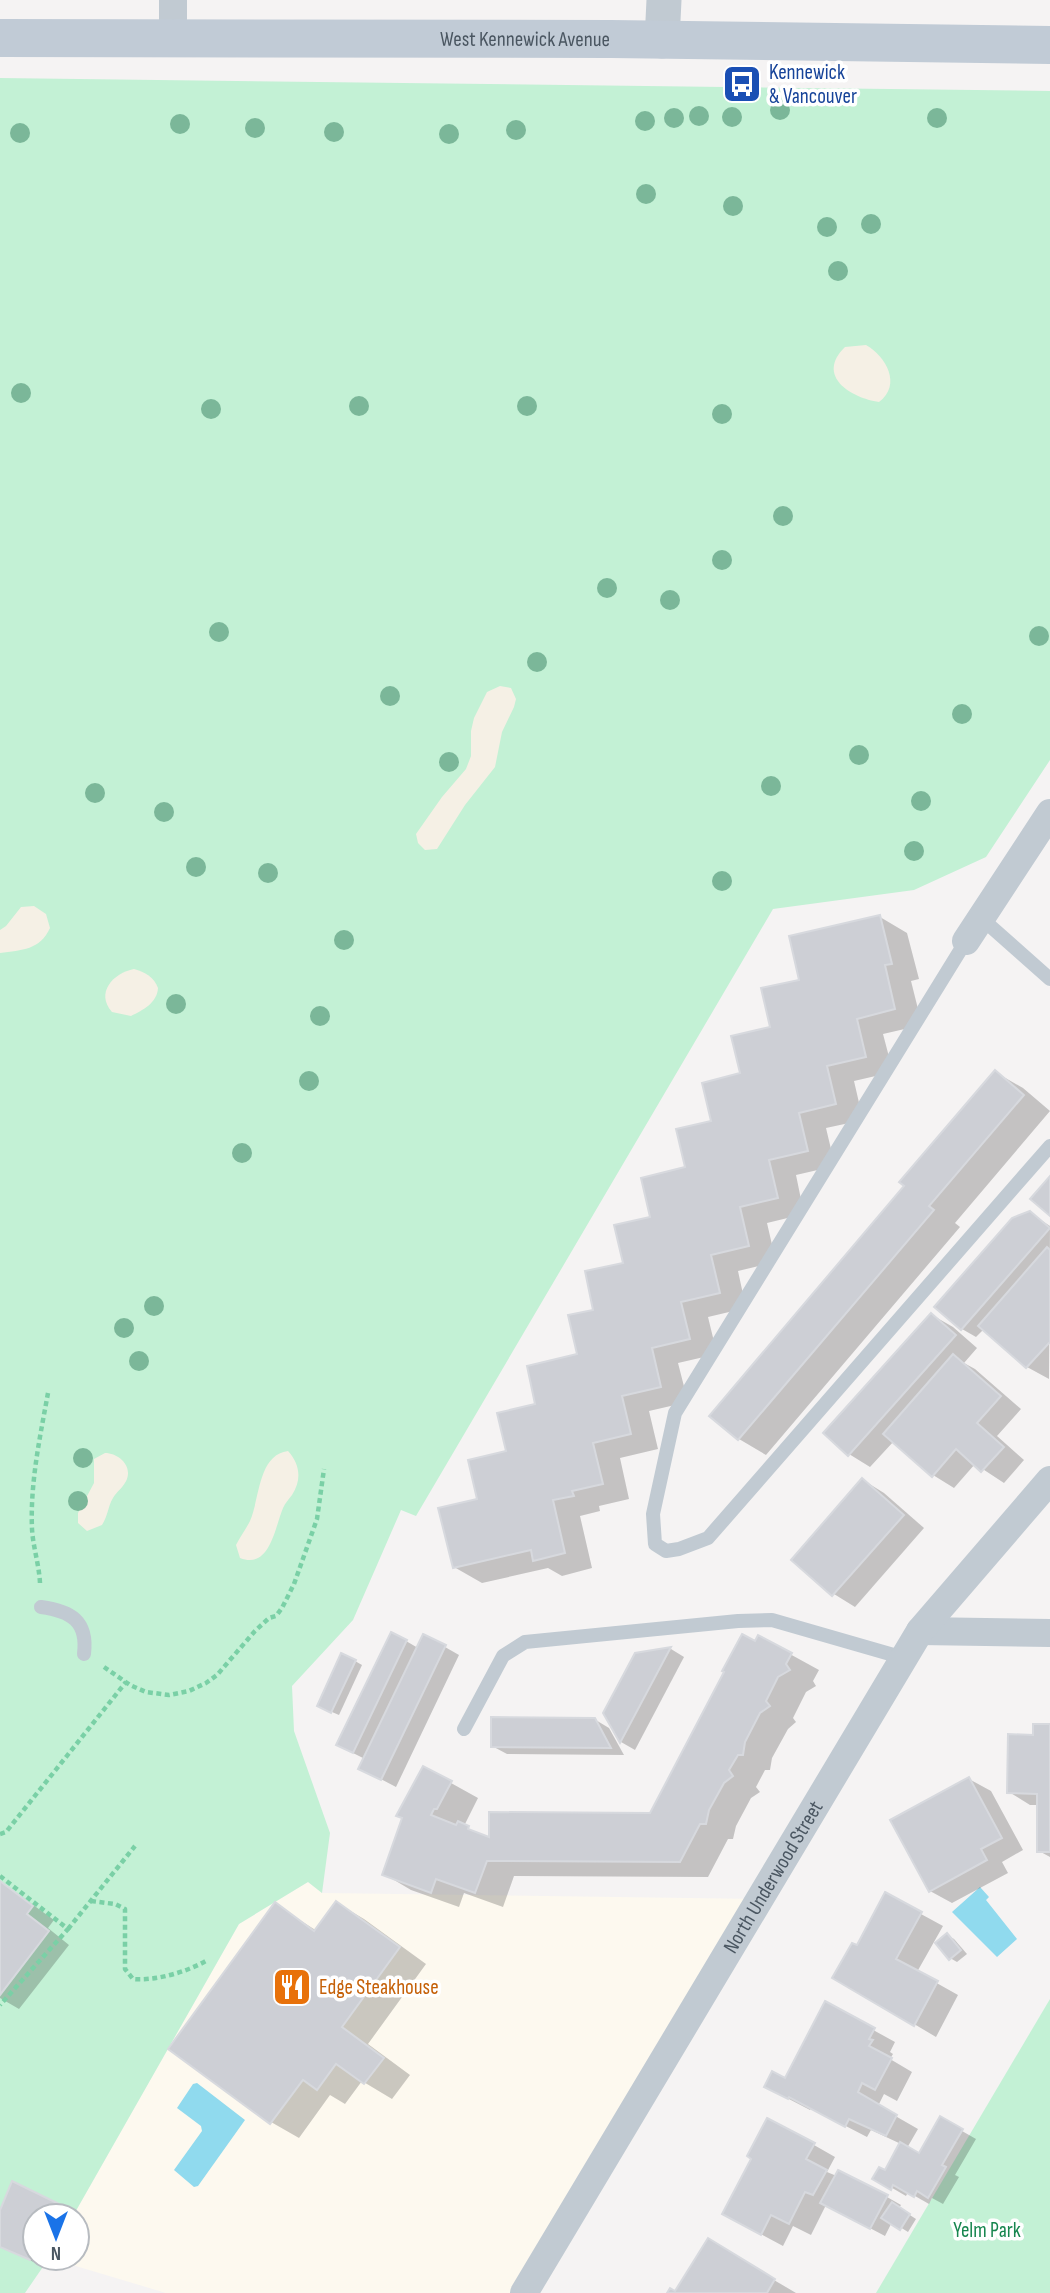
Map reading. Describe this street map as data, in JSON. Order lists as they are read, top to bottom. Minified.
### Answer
{"streets":{"main road":["West Kennewick Avenue"],"street":["North Underwood Street"]},"parks":["Yelm Park"],"places":{"bus stop":["Kennewick & Vancouver"],"restaurant":["Edge Steakhouse"]},"north":"bottom"}
